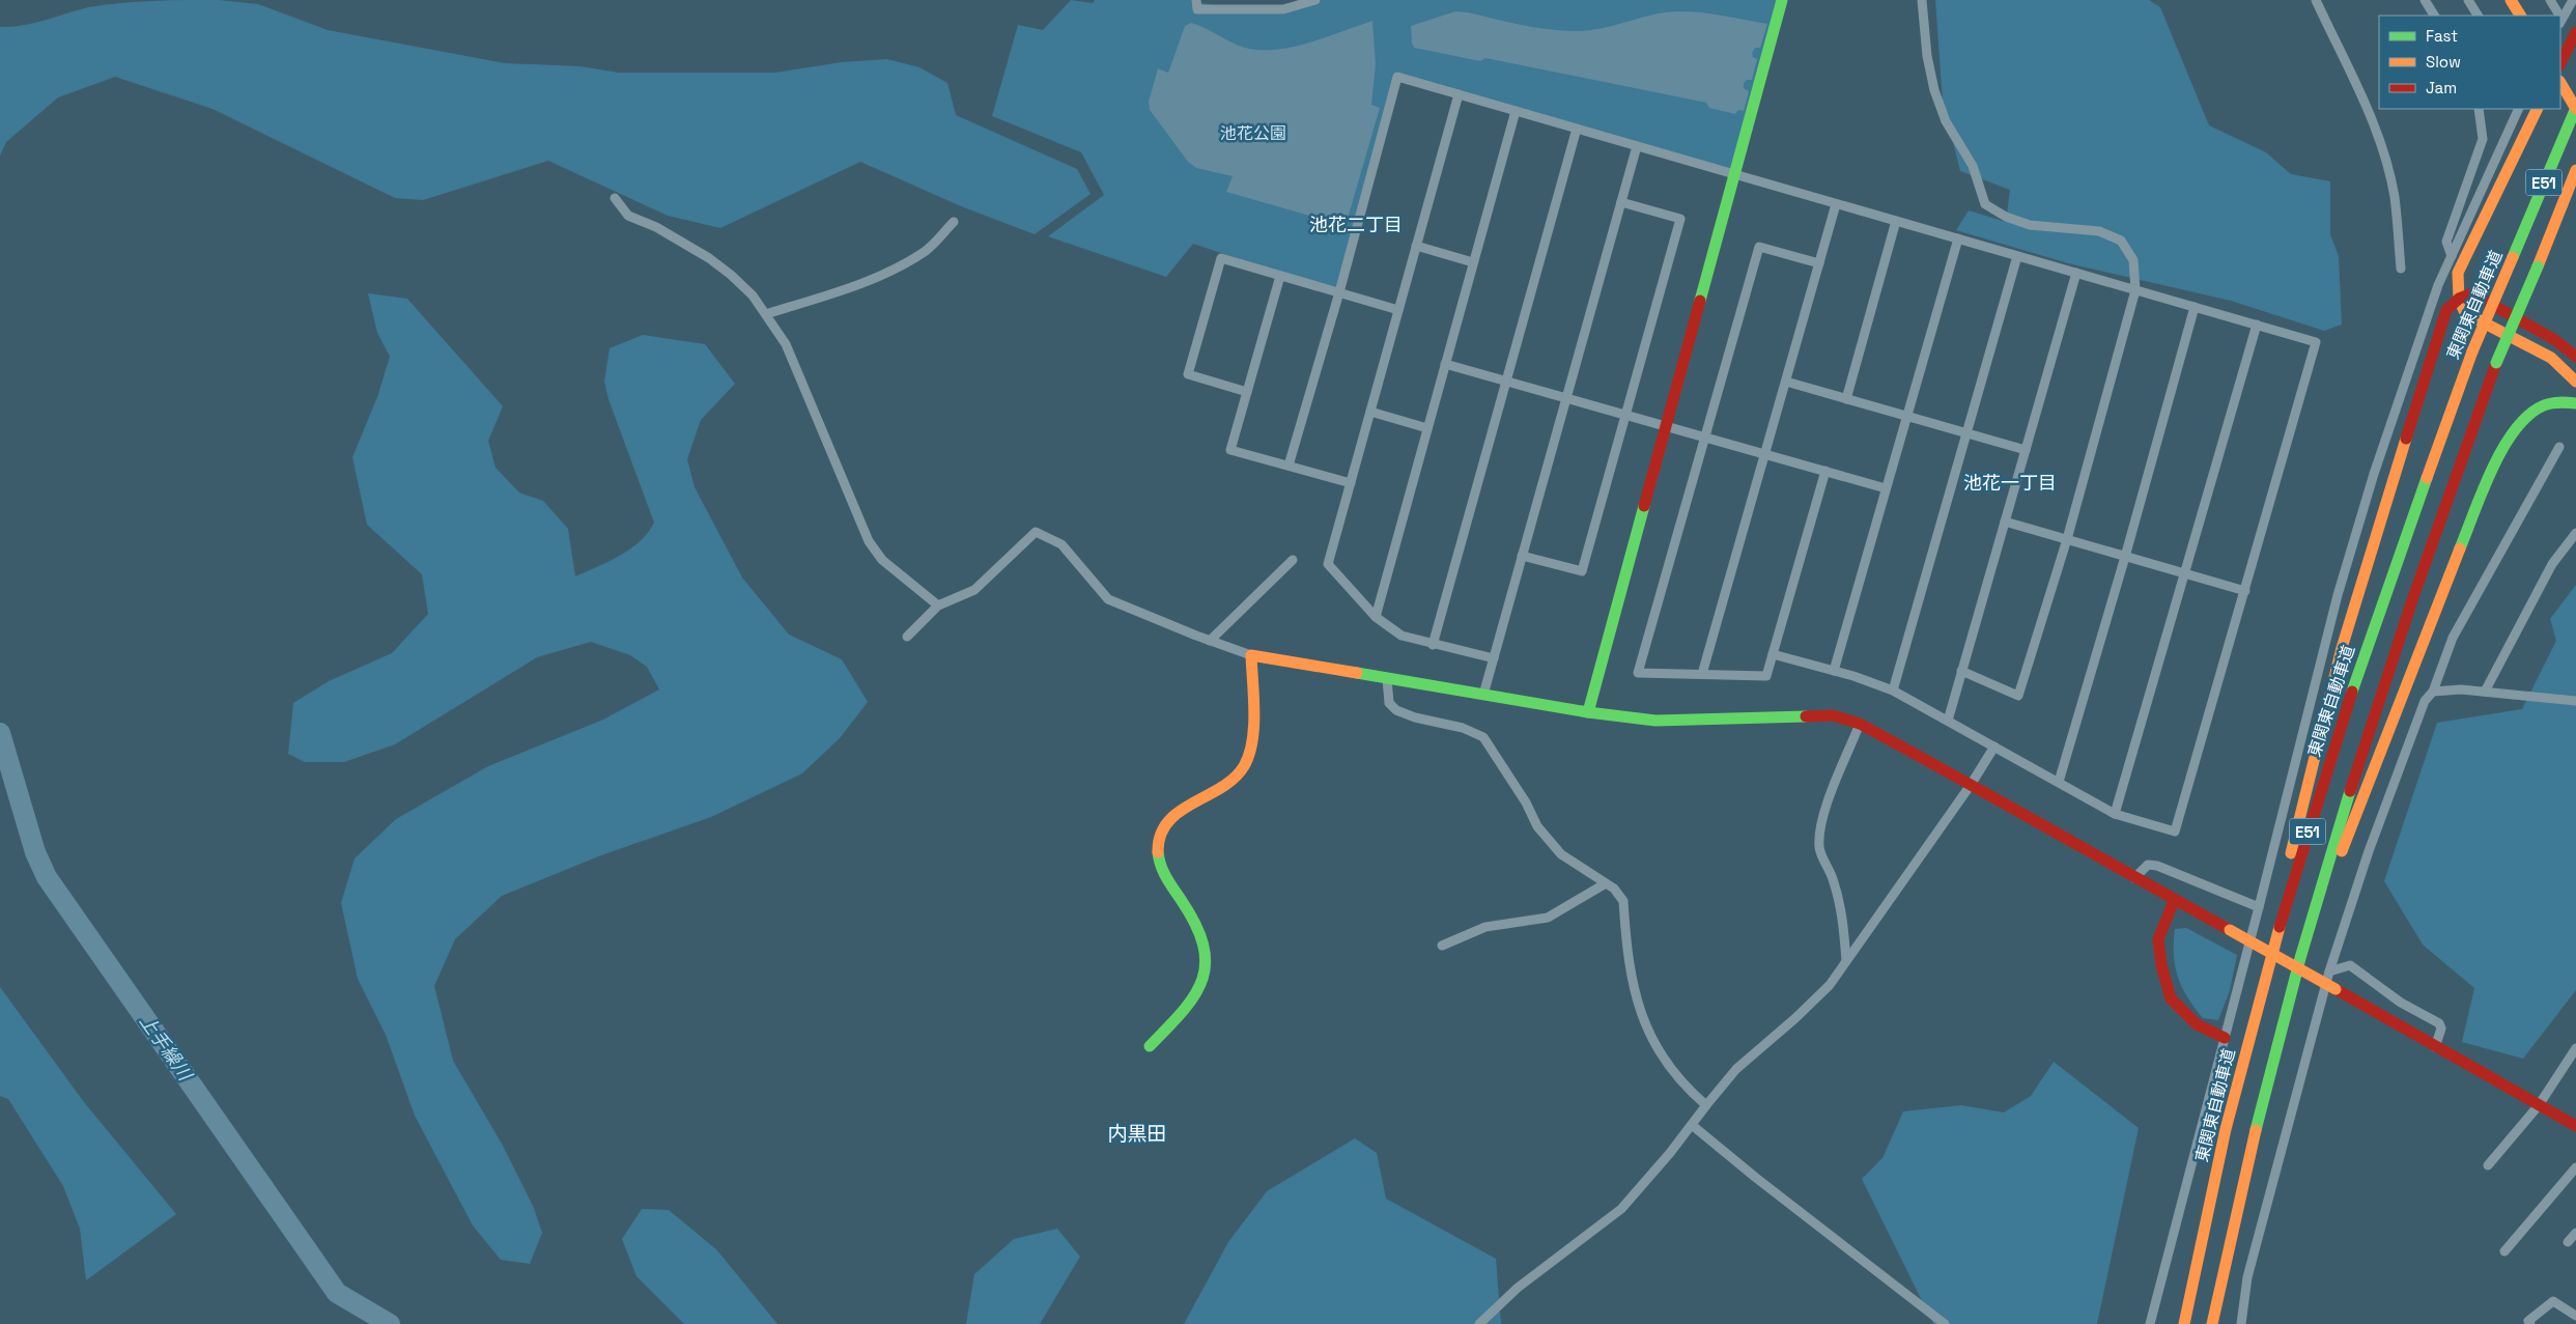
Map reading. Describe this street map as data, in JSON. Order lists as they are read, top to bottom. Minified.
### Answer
{"streets":{"main road":["E51","東関東自動車道"]},"districts":["池花二丁目","池花一丁目","内黒田"],"water":["上手繰川"],"parks":["池花公園"],"legend":["Fast","Slow","Jam"]}
